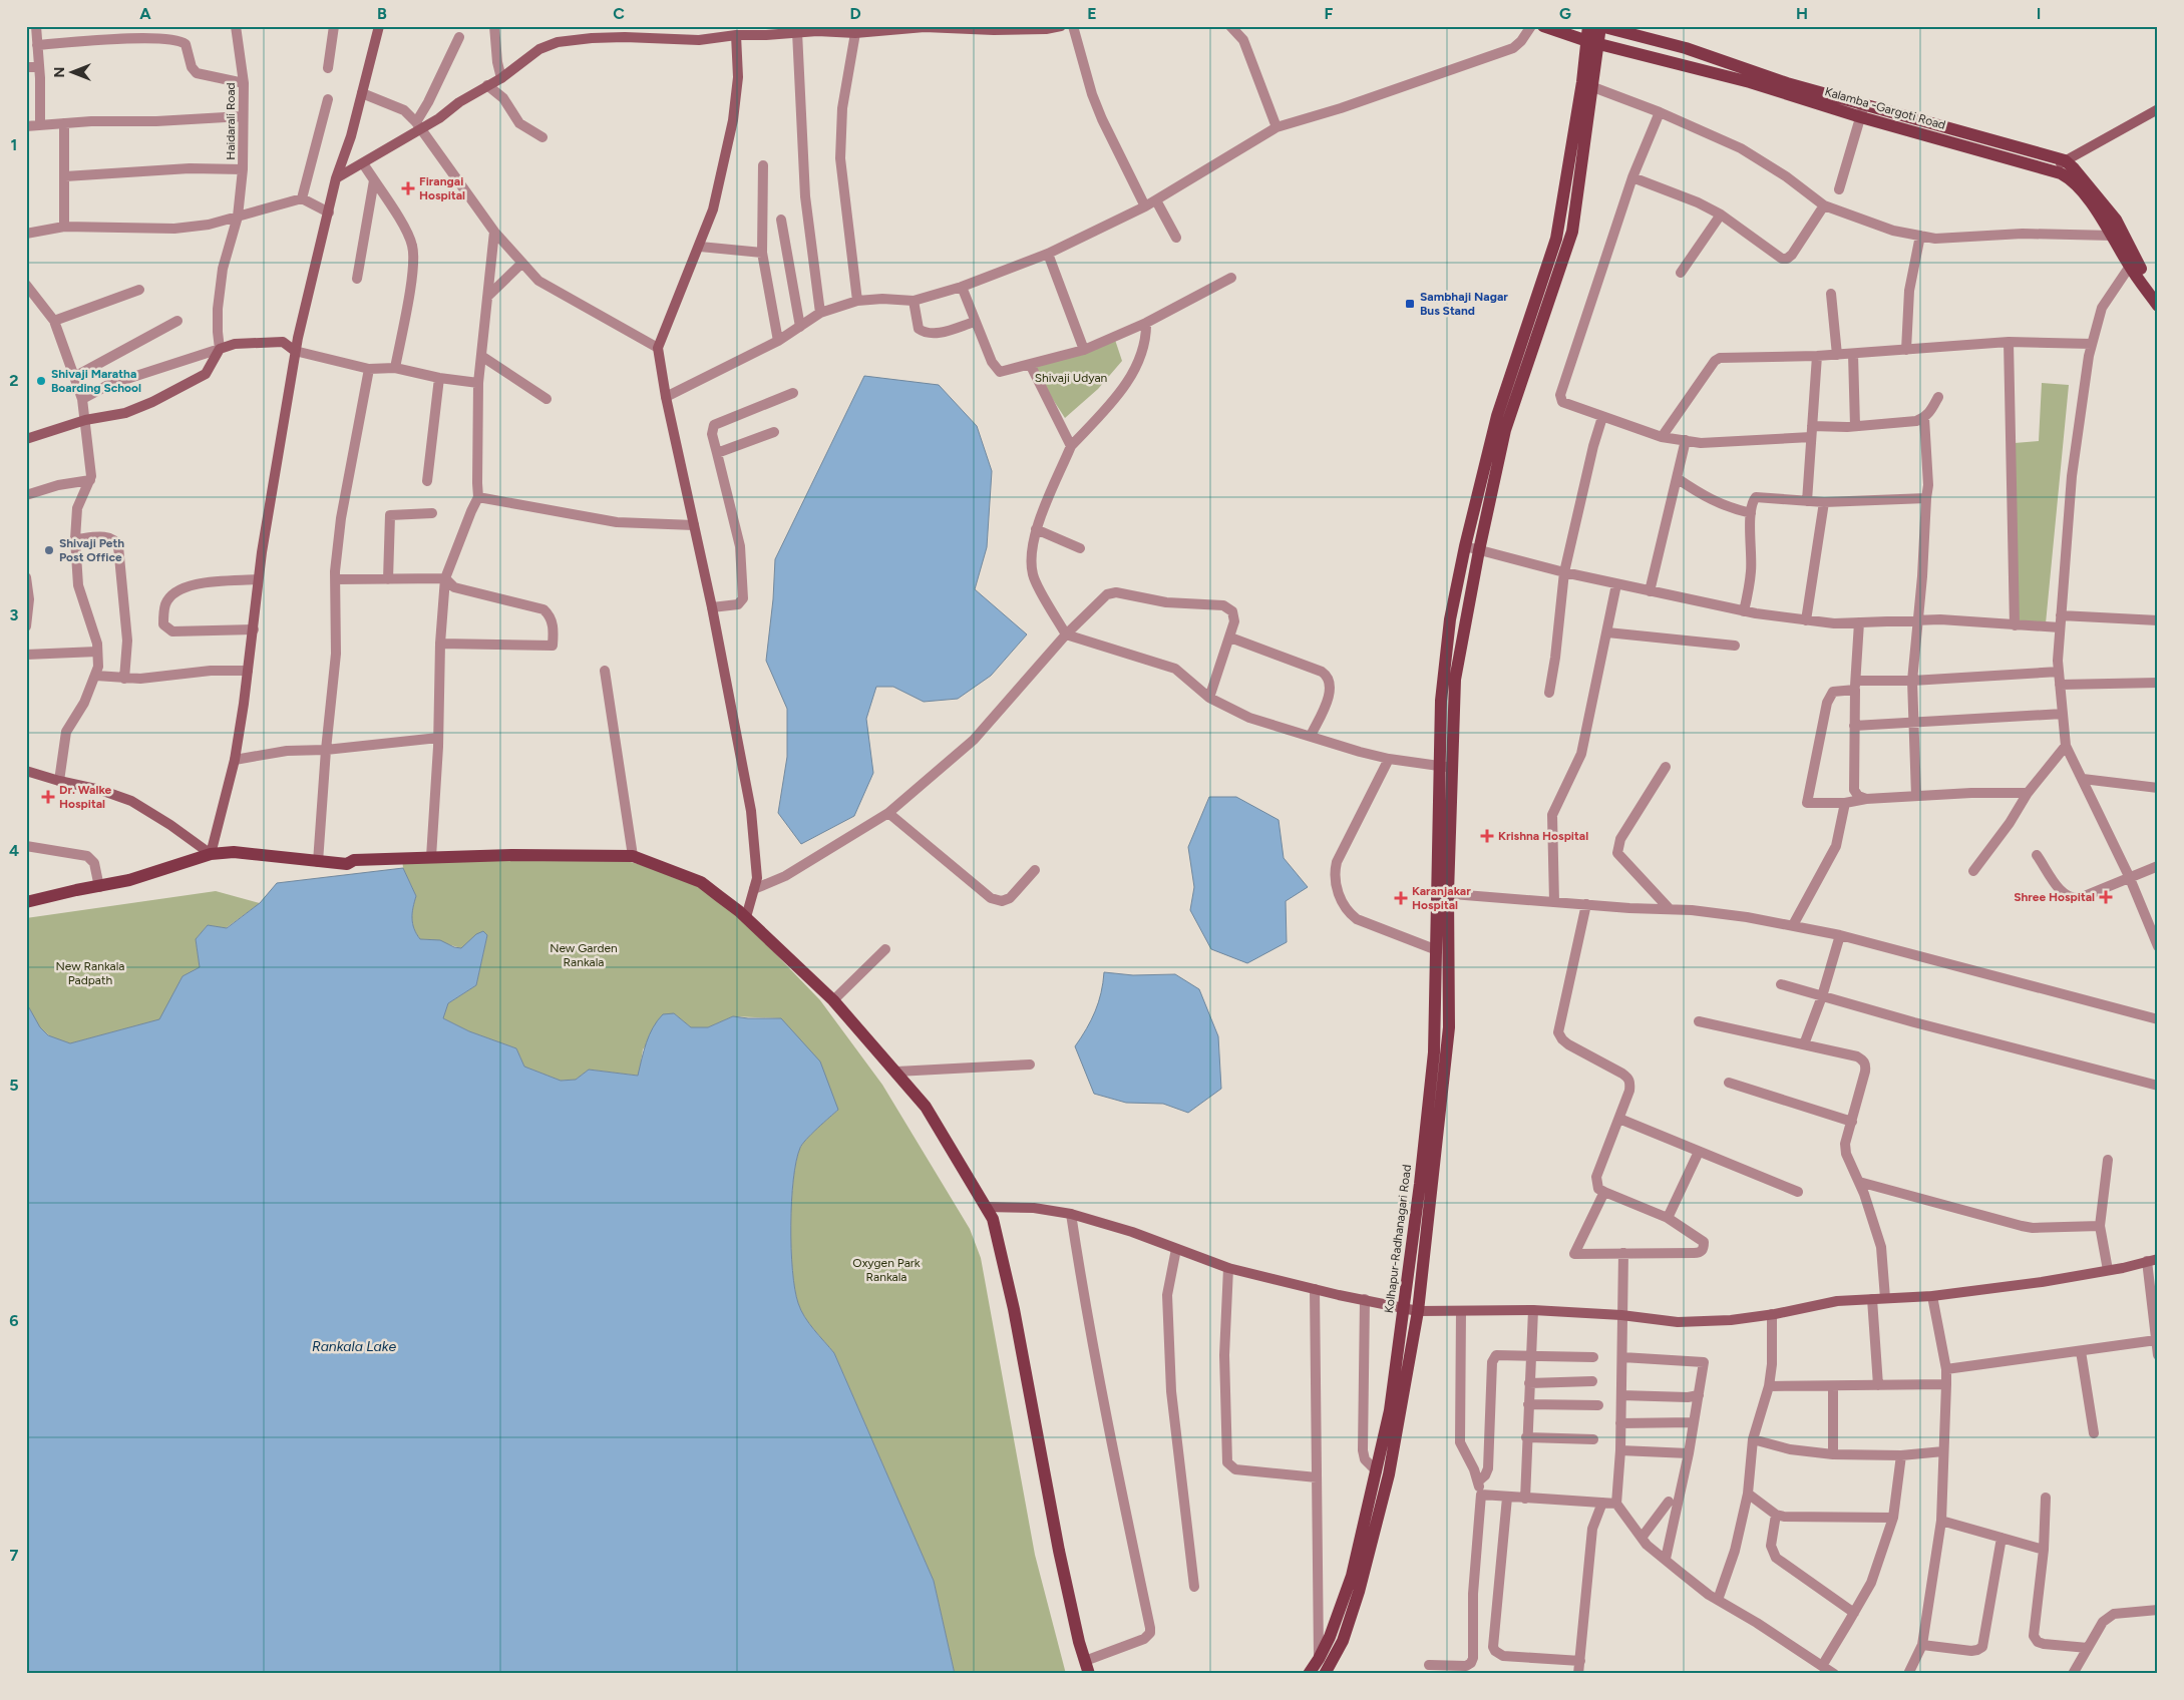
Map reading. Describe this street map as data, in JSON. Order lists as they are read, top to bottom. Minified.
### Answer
{"streets":{"main road":["Kalamba -Gargoti Road","Kolhapur-Radhanagari Road"],"street":["Haidarali Road"]},"water":["Rankala Lake"],"parks":["Shivaji Udyan","New Garden Rankala","New Rankala Padpath","Oxygen Park Rankala"],"places":{"health":["Firangai Hospital","Dr. Walke Hospital","Krishna Hospital","Shree Hospital","Karanjakar Hospital"],"transit":["Sambhaji Nagar Bus Stand"],"other":["Shivaji Maratha Boarding School","Shivaji Peth Post Office"]},"north":"left","grid":{"columns":["A","B","C","D","E","F","G","H","I"],"rows":["1","2","3","4","5","6","7"]}}
